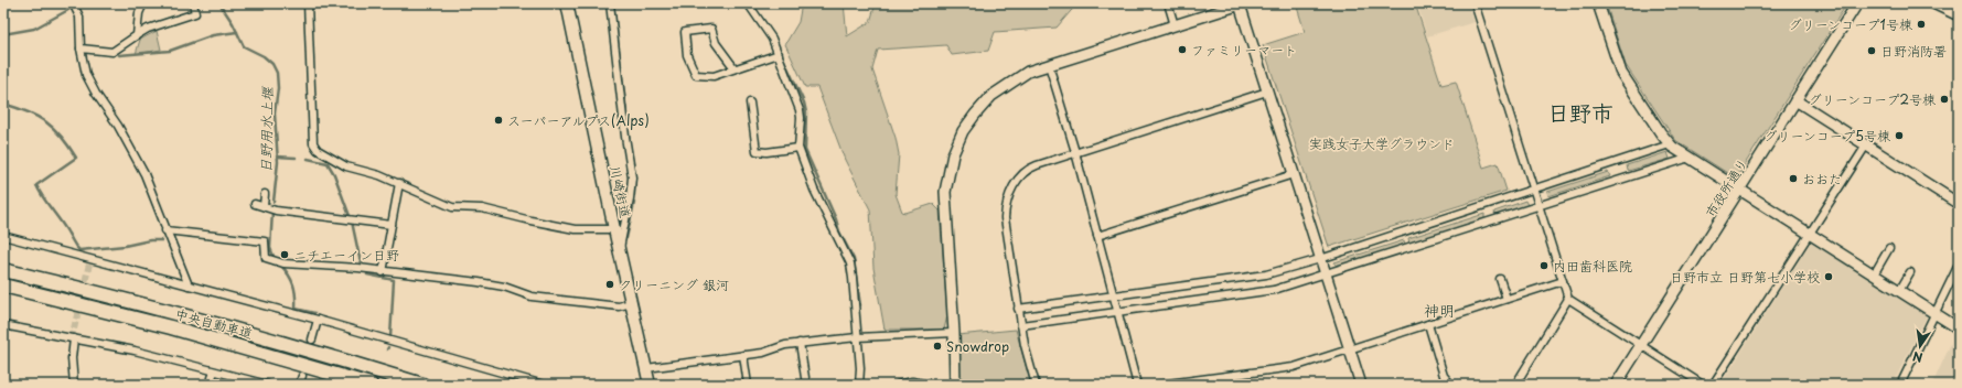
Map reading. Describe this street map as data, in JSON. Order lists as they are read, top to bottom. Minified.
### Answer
{"streets":{"highway":["中央自動車道"],"main road":["川崎街道"],"street":["市役所通り"]},"districts":["日野市","神明"],"water":["日野用水上堰"],"parks":["実践女子大学グラウンド"],"places":["グリーンコープ1号棟","ファミリーマート","日野消防署","グリーンコープ2号棟","スーパーアルプス(Alps)","グリーンコープ5号棟","おおた","ニチエーイン日野","内田歯科医院","日野市立 日野第七小学校","クリーニング 銀河","Snowdrop"],"north":"bottom"}
